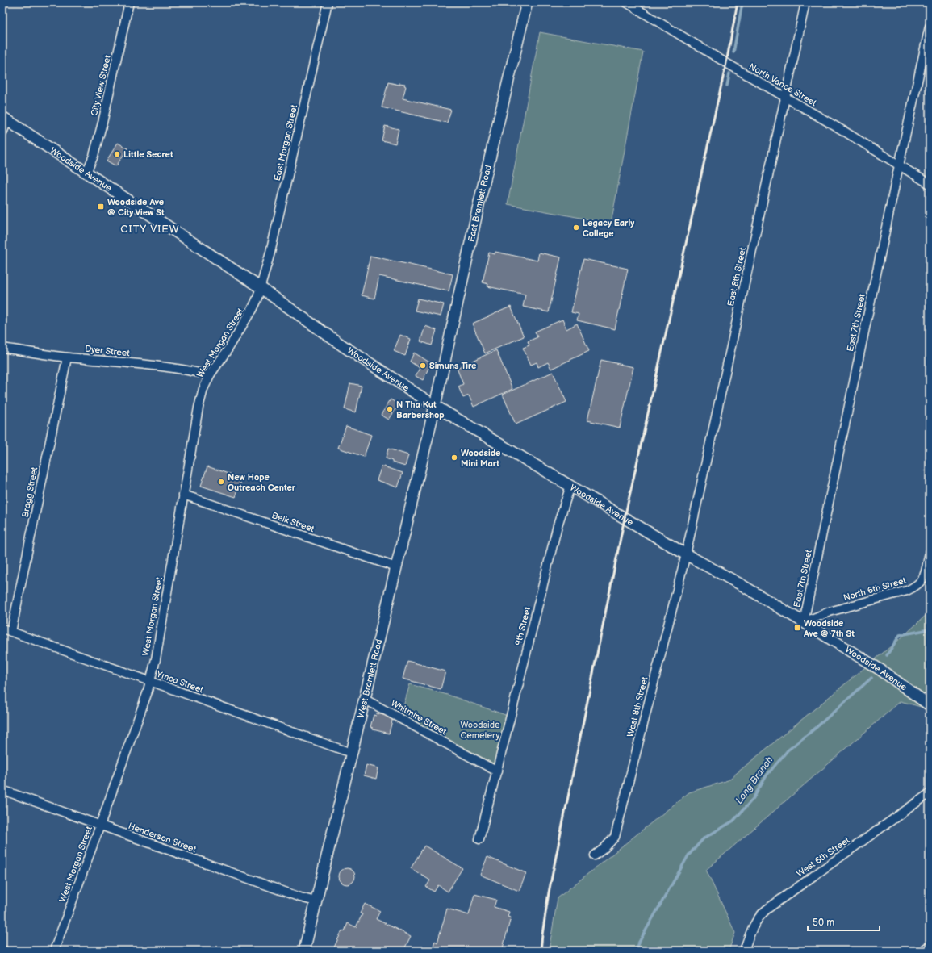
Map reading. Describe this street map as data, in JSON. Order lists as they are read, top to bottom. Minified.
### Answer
{"streets":{"street":["North Vance Street","City View Street","East Morgan Street","Woodside Avenue","East Bramlett Road","East 8th Street","East 7th Street","West Morgan Street","Dyer Street","Bragg Street","Belk Street","North 6th Street","9th Street","West Bramlett Road","Ymca Street","West 8th Street","Whitmire Street","Henderson Street","West 6th Street"]},"crossings":[["North Vance Street","East 8th Street"],["North Vance Street","East 7th Street"],["City View Street","Woodside Avenue"],["East Morgan Street","Woodside Avenue"],["East Morgan Street","West Morgan Street"],["Woodside Avenue","East Bramlett Road"],["Woodside Avenue","East 8th Street"],["Woodside Avenue","East 7th Street"],["Woodside Avenue","West Morgan Street"],["Woodside Avenue","North 6th Street"],["Woodside Avenue","9th Street"],["Woodside Avenue","West Bramlett Road"],["Woodside Avenue","West 8th Street"],["East Bramlett Road","West Bramlett Road"],["East 8th Street","West 8th Street"],["East 7th Street","North 6th Street"],["West Morgan Street","Dyer Street"],["West Morgan Street","Belk Street"],["West Morgan Street","Ymca Street"],["West Morgan Street","Henderson Street"],["Dyer Street","Bragg Street"],["Bragg Street","Ymca Street"],["Belk Street","West Bramlett Road"],["9th Street","Whitmire Street"],["West Bramlett Road","Ymca Street"],["West Bramlett Road","Whitmire Street"],["West Bramlett Road","Henderson Street"]],"districts":["CITY VIEW"],"water":["Long Branch"],"parks":["Woodside Cemetery"],"places":{"other":["Little Secret","Legacy Early College","Simuns Tire","N Tha Kut Barbershop","Woodside Mini Mart","New Hope Outreach Center"],"transit":["Woodside Ave @ City View St","Woodside Ave @ 7th St"]},"scale_bar":"50 m"}
